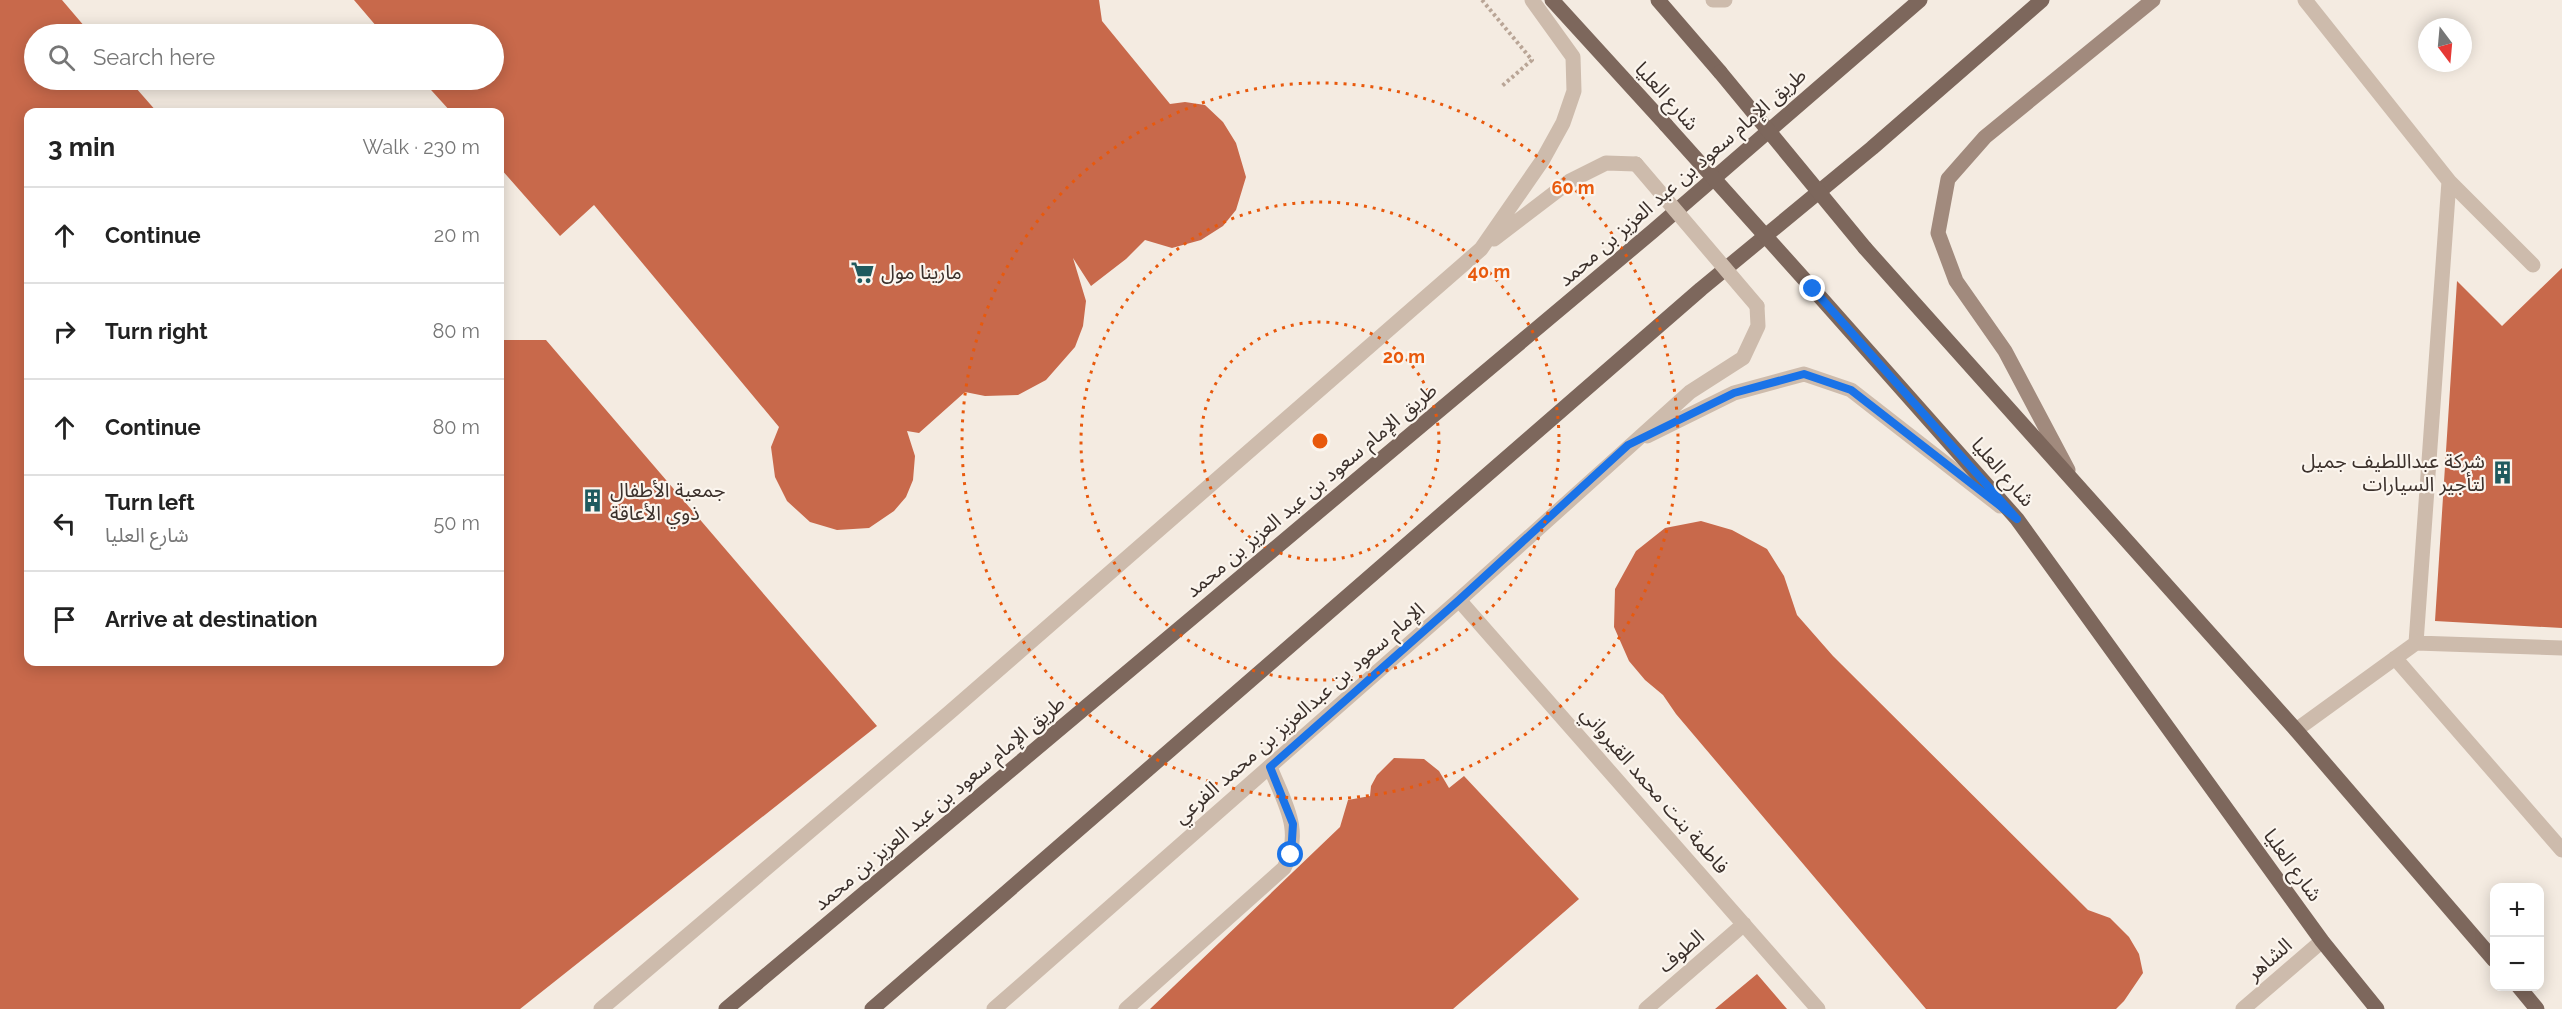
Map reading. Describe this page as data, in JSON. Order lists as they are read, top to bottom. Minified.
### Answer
{"streets":{"main road":["شارع العليا","طريق الإمام سعود بن عبد العزيز بن محمد"],"street":["الإمام سعود بن عبدالعزيز بن محمد الفرعي","فاطمة بنت محمد القيرواني","الطوف","الشاهر"]},"crossings":[["شارع العليا","الشاهر"],["الإمام سعود بن عبدالعزيز بن محمد الفرعي","فاطمة بنت محمد القيرواني"],["فاطمة بنت محمد القيرواني","الطوف"]],"places":{"supermarket":["مارينا مول"],"building":["شركة عبداللطيف جميل لتأجير السيارات","جمعية الأطفال ذوي الأعاقة"]},"north":"bottom","page":{"search":"Search here","heading":["3 min","Walk · 230 m"],"list":[["Continue","20 m"],["Turn right","80 m"],["Continue","80 m"],["Turn left","شارع العليا","50 m"],"Arrive at destination"],"map_buttons":["+","−"]},"rings":["60 m","40 m","20 m"]}
